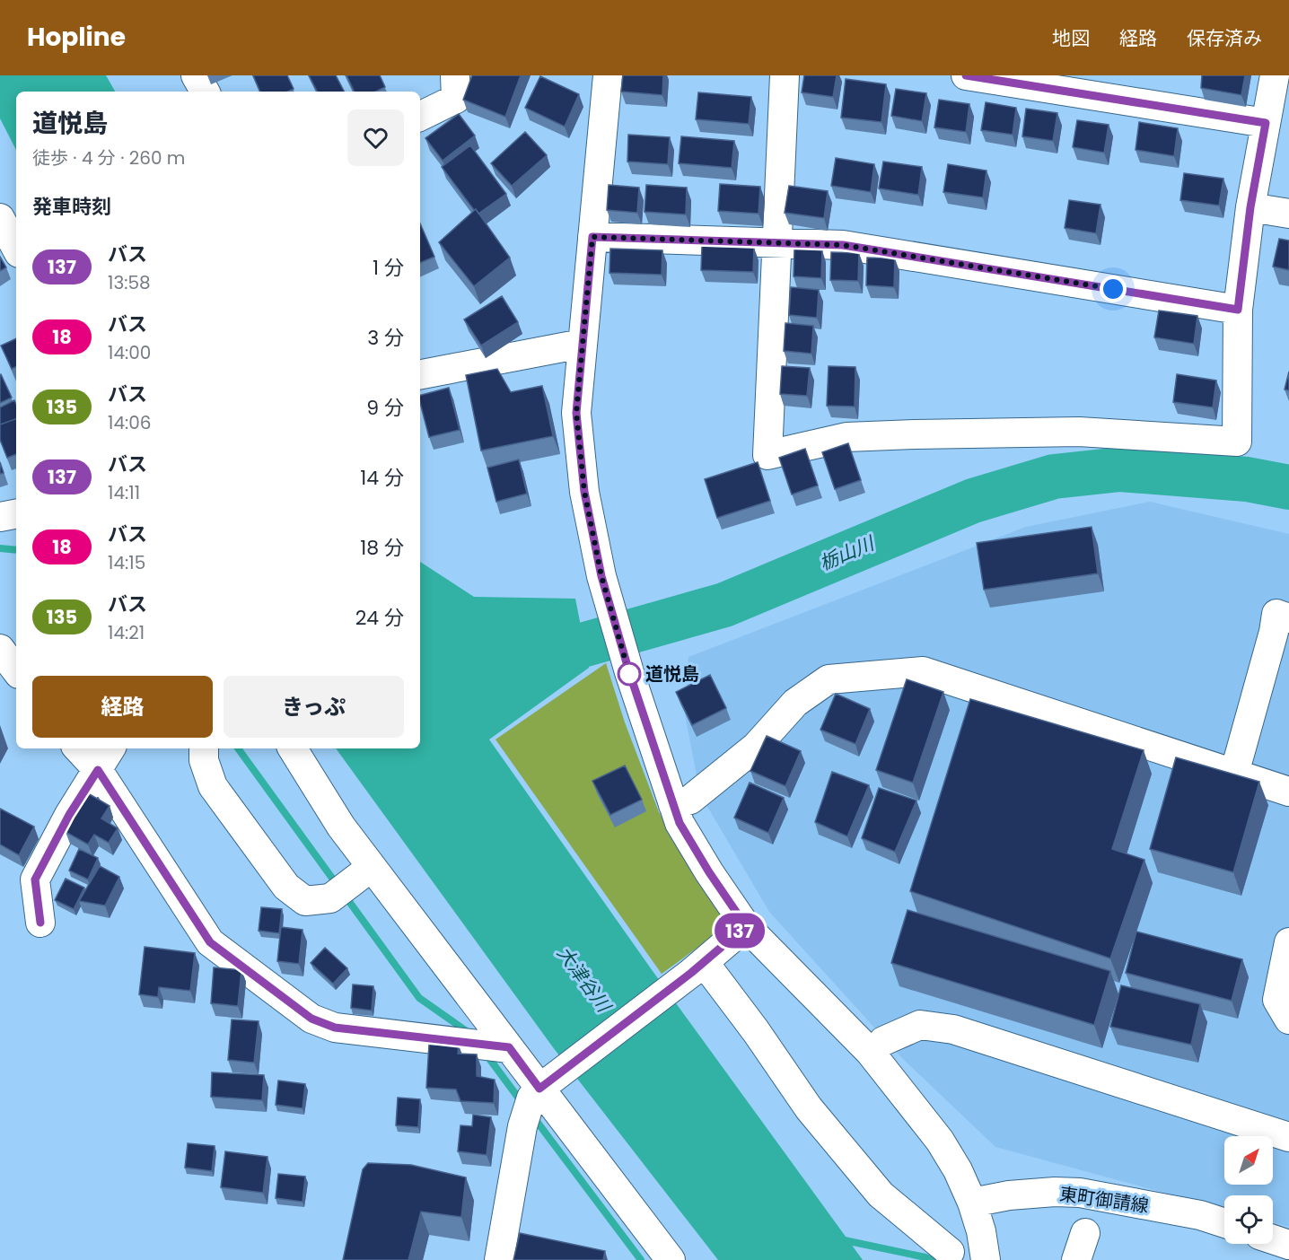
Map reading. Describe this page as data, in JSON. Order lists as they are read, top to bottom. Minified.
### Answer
{"streets":{"street":["東町御請線"]},"water":["栃山川","大津谷川"],"places":["道悦島"],"lines":["bus line 137"],"north":"top right","page":{"header":"Hopline","nav":["地図","経路","保存済み"],"on_map":"137","heading":[["道悦島","徒歩 · 4 分 · 260 m"],"発車時刻"],"list":[{"mark":"137","name":"バス","note":"13:58","value":"1 分"},{"mark":"18","name":"バス","note":"14:00","value":"3 分"},{"mark":"135","name":"バス","note":"14:06","value":"9 分"},{"mark":"137","name":"バス","note":"14:11","value":"14 分"},{"mark":"18","name":"バス","note":"14:15","value":"18 分"},{"mark":"135","name":"バス","note":"14:21","value":"24 分"}],"buttons":["経路","きっぷ"]}}
